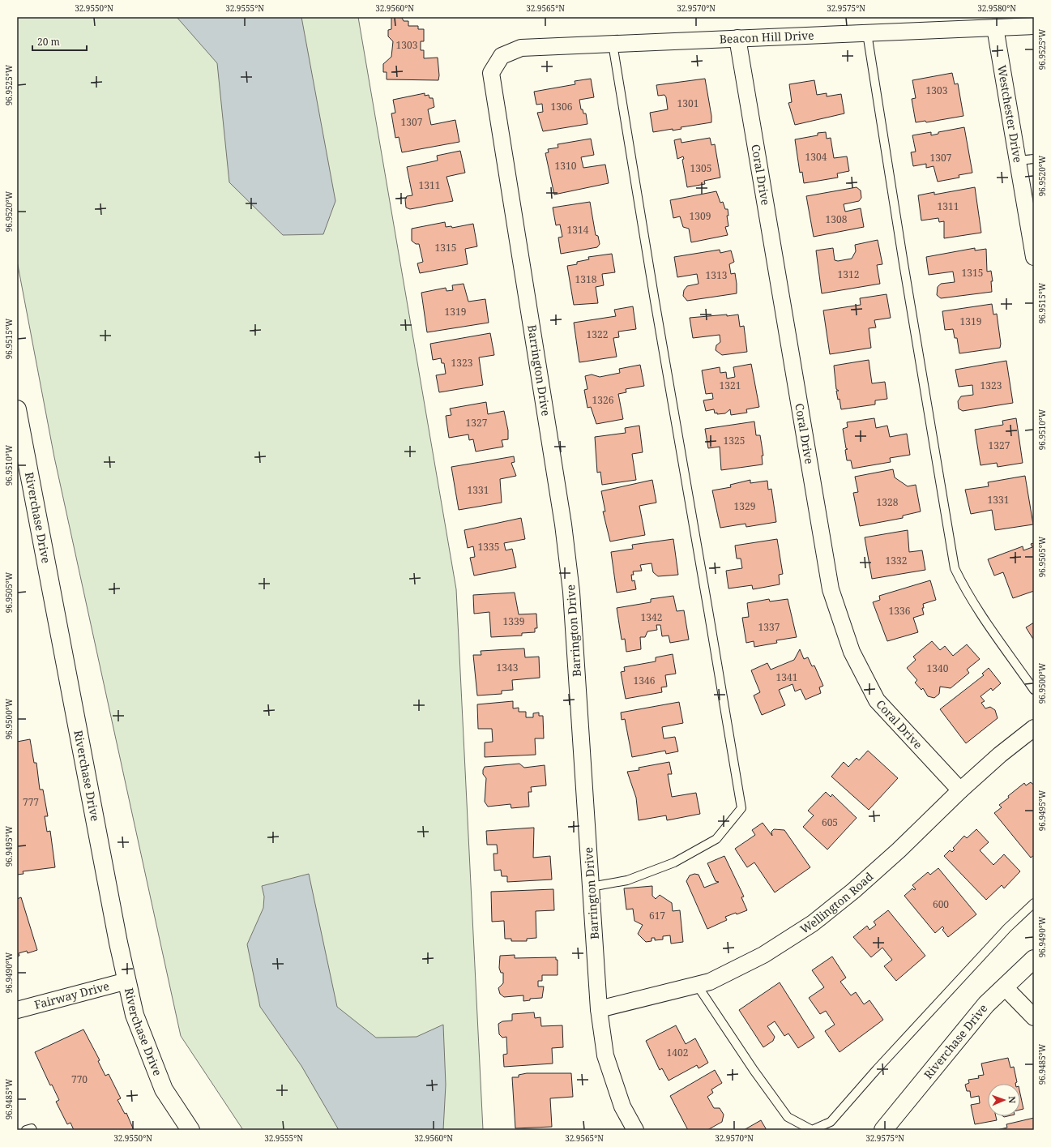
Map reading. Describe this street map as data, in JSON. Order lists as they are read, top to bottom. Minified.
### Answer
{"streets":{"street":["Beacon Hill Drive","Westchester Drive","Coral Drive","Barrington Drive","Riverchase Drive","Wellington Road","Fairway Drive"]},"crossings":[["Beacon Hill Drive","Westchester Drive"],["Beacon Hill Drive","Coral Drive"],["Beacon Hill Drive","Barrington Drive"],["Coral Drive","Wellington Road"],["Barrington Drive","Wellington Road"],["Riverchase Drive","Fairway Drive"]],"house_numbers":["1303","1303","1301","1306","1307","1304","1307","1310","1305","1311","1311","1309","1308","1314","1315","1315","1312","1313","1318","1319","1319","1322","1323","1321","1323","1326","1327","1325","1327","1331","1331","1328","1329","1335","1332","1336","1342","1339","1337","1343","1340","1341","1346","777","605","600","617","1402","770"],"scale_bar":"20 m","north":"right","coordinates":["32.9550°N","32.9555°N","32.9560°N","32.9565°N","32.9570°N","32.9575°N","32.9580°N","96.9525°W","96.9520°W","96.9515°W","96.9510°W","96.9505°W","96.9500°W","96.9495°W","96.9490°W","96.9485°W"]}
